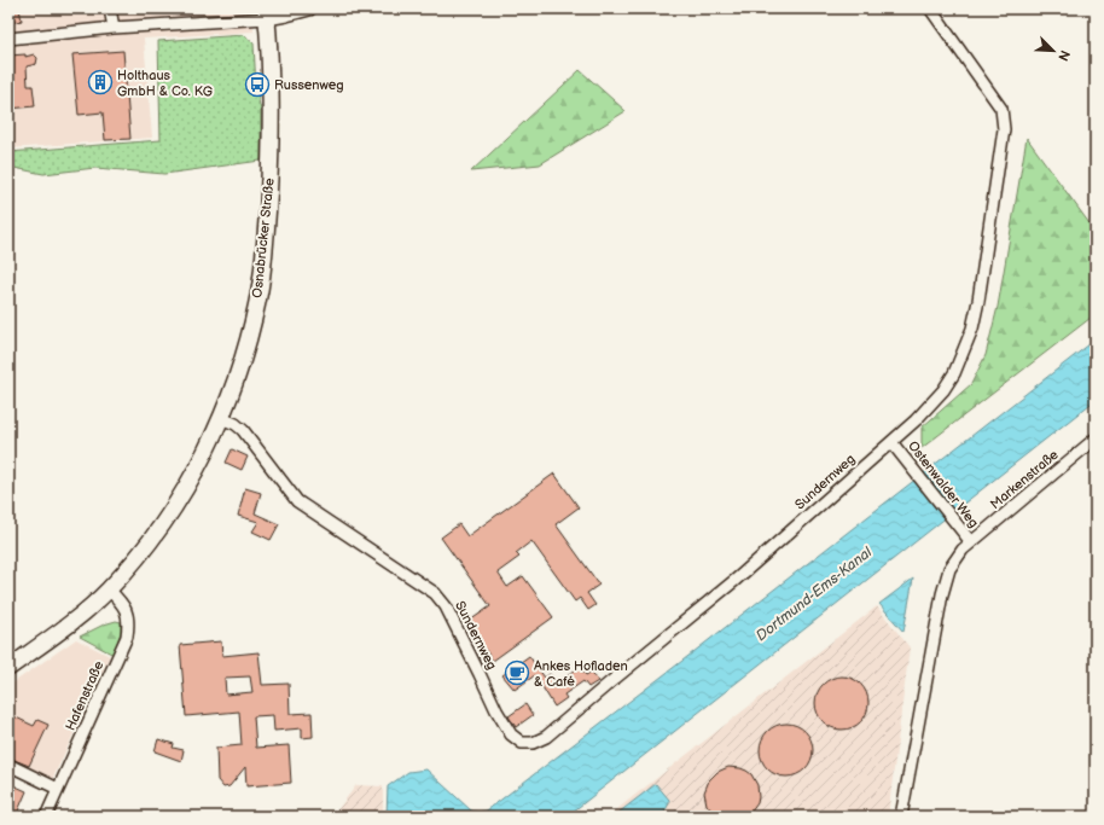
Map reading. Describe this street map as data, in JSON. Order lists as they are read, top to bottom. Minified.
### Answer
{"streets":{"main road":["Osnabrücker Straße"],"street":["Markenstraße","Sundernweg","Ostenwalder Weg","Hafenstraße"]},"crossings":[["Osnabrücker Straße","Sundernweg"],["Osnabrücker Straße","Hafenstraße"],["Markenstraße","Ostenwalder Weg"],["Sundernweg","Ostenwalder Weg"]],"water":["Dortmund-Ems-Kanal"],"places":{"building":["Holthaus GmbH & Co. KG"],"bus stop":["Russenweg"],"cafe":["Ankes Hofladen & Café"]},"north":"bottom right"}
